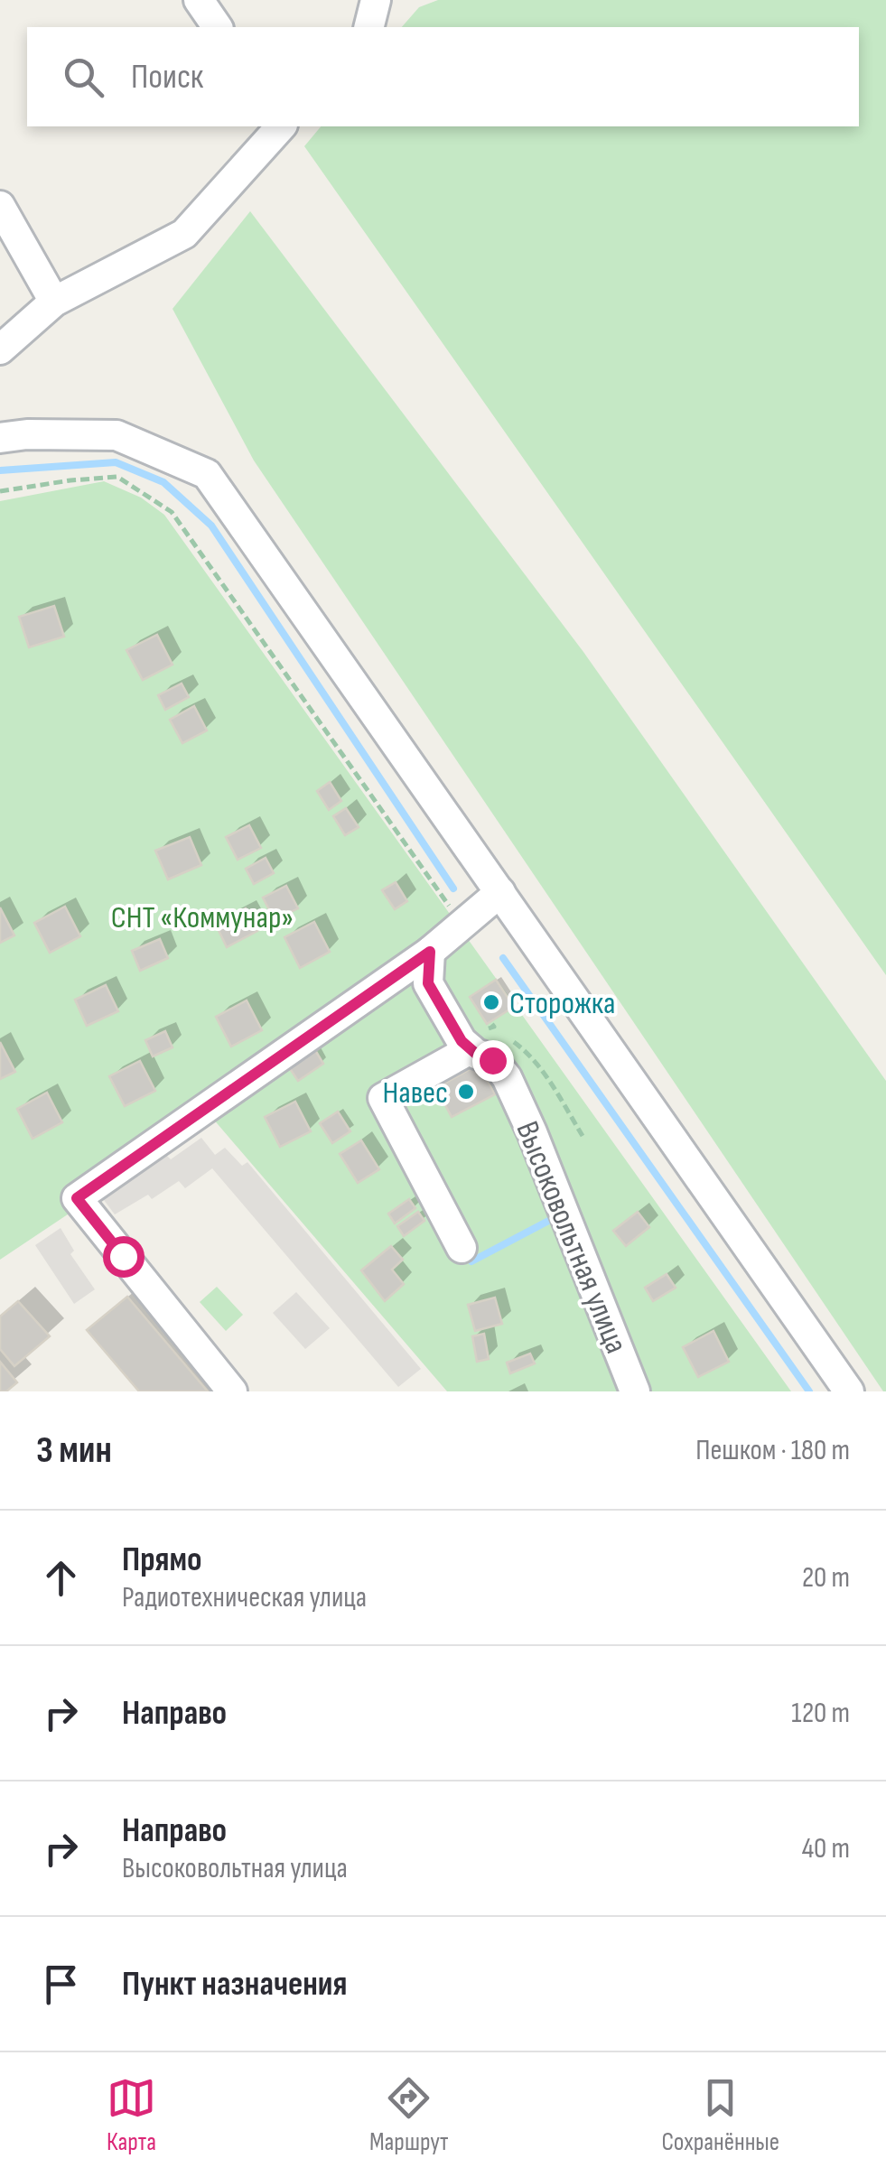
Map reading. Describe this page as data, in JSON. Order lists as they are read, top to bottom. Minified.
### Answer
{"streets":{"street":["Высоковольтная улица"]},"parks":["СНТ «Коммунар»"],"places":["Сторожка","Навес"],"page":{"search":"Поиск","heading":["3 мин","Пешком · 180 m"],"list":[["Прямо","Радиотехническая улица","20 m"],["Направо","120 m"],["Направо","Высоковольтная улица","40 m"],"Пункт назначения"],"nav":["Карта","Маршрут","Сохранённые"]}}
